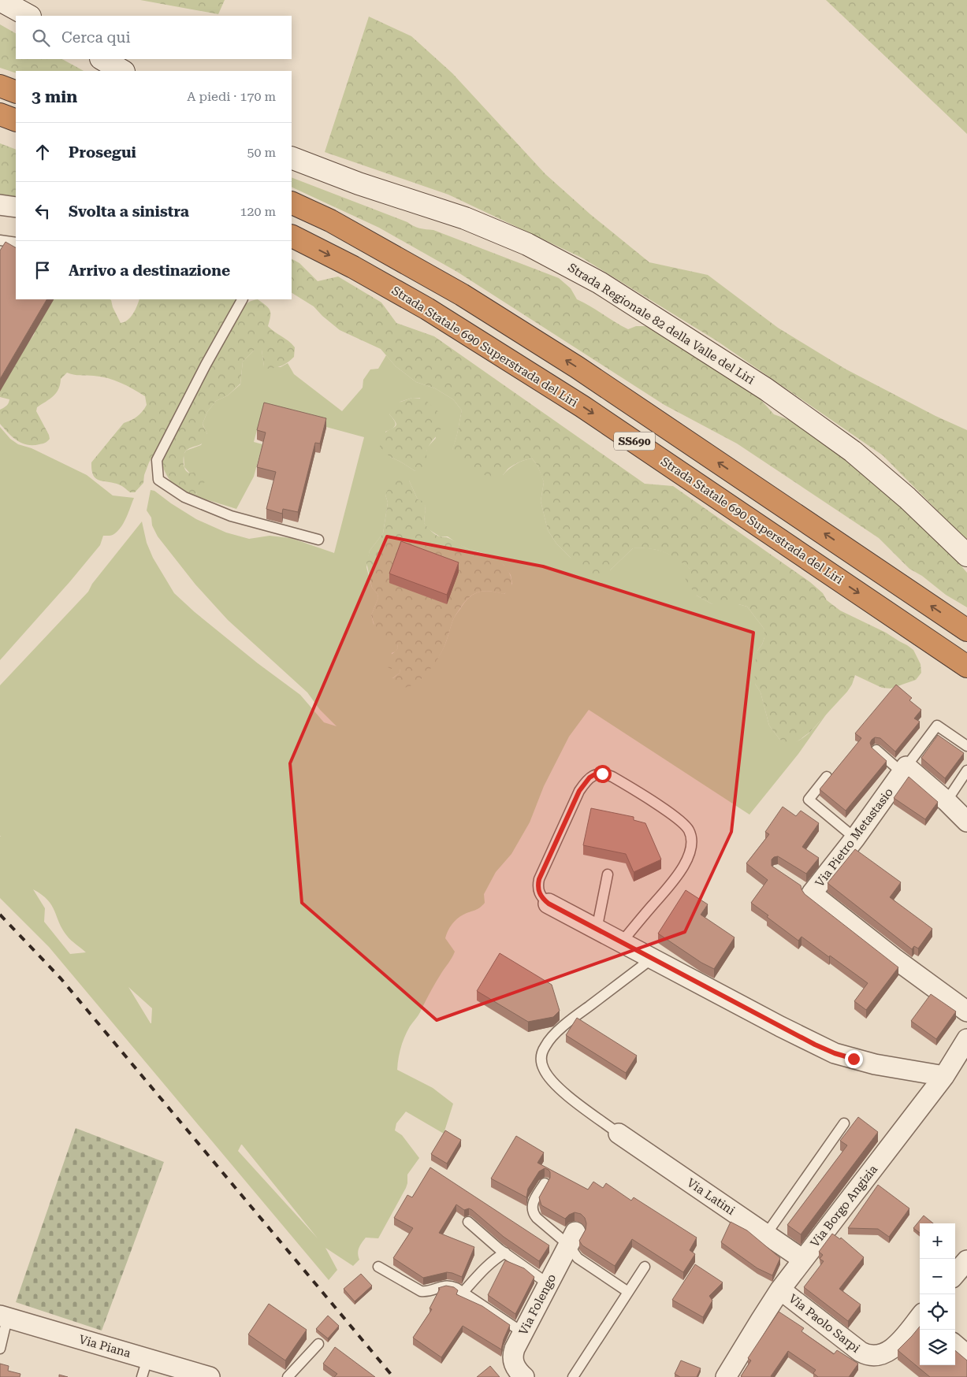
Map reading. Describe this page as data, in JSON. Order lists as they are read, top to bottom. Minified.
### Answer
{"streets":{"highway":["Strada Statale 690 Superstrada del Liri","SS690"],"main road":["Strada Regionale 82 della Valle del Liri"],"street":["Via Pietro Metastasio","Via Latini","Via Borgo Angizia","Via Folengo","Via Paolo Sarpi","Via Piana"]},"crossings":[["Via Latini","Via Borgo Angizia"],["Via Borgo Angizia","Via Paolo Sarpi"]],"page":{"search":"Cerca qui","heading":["3 min","A piedi · 170 m"],"list":[["Prosegui","50 m"],["Svolta a sinistra","120 m"],"Arrivo a destinazione"],"map_buttons":["+","−"]}}
